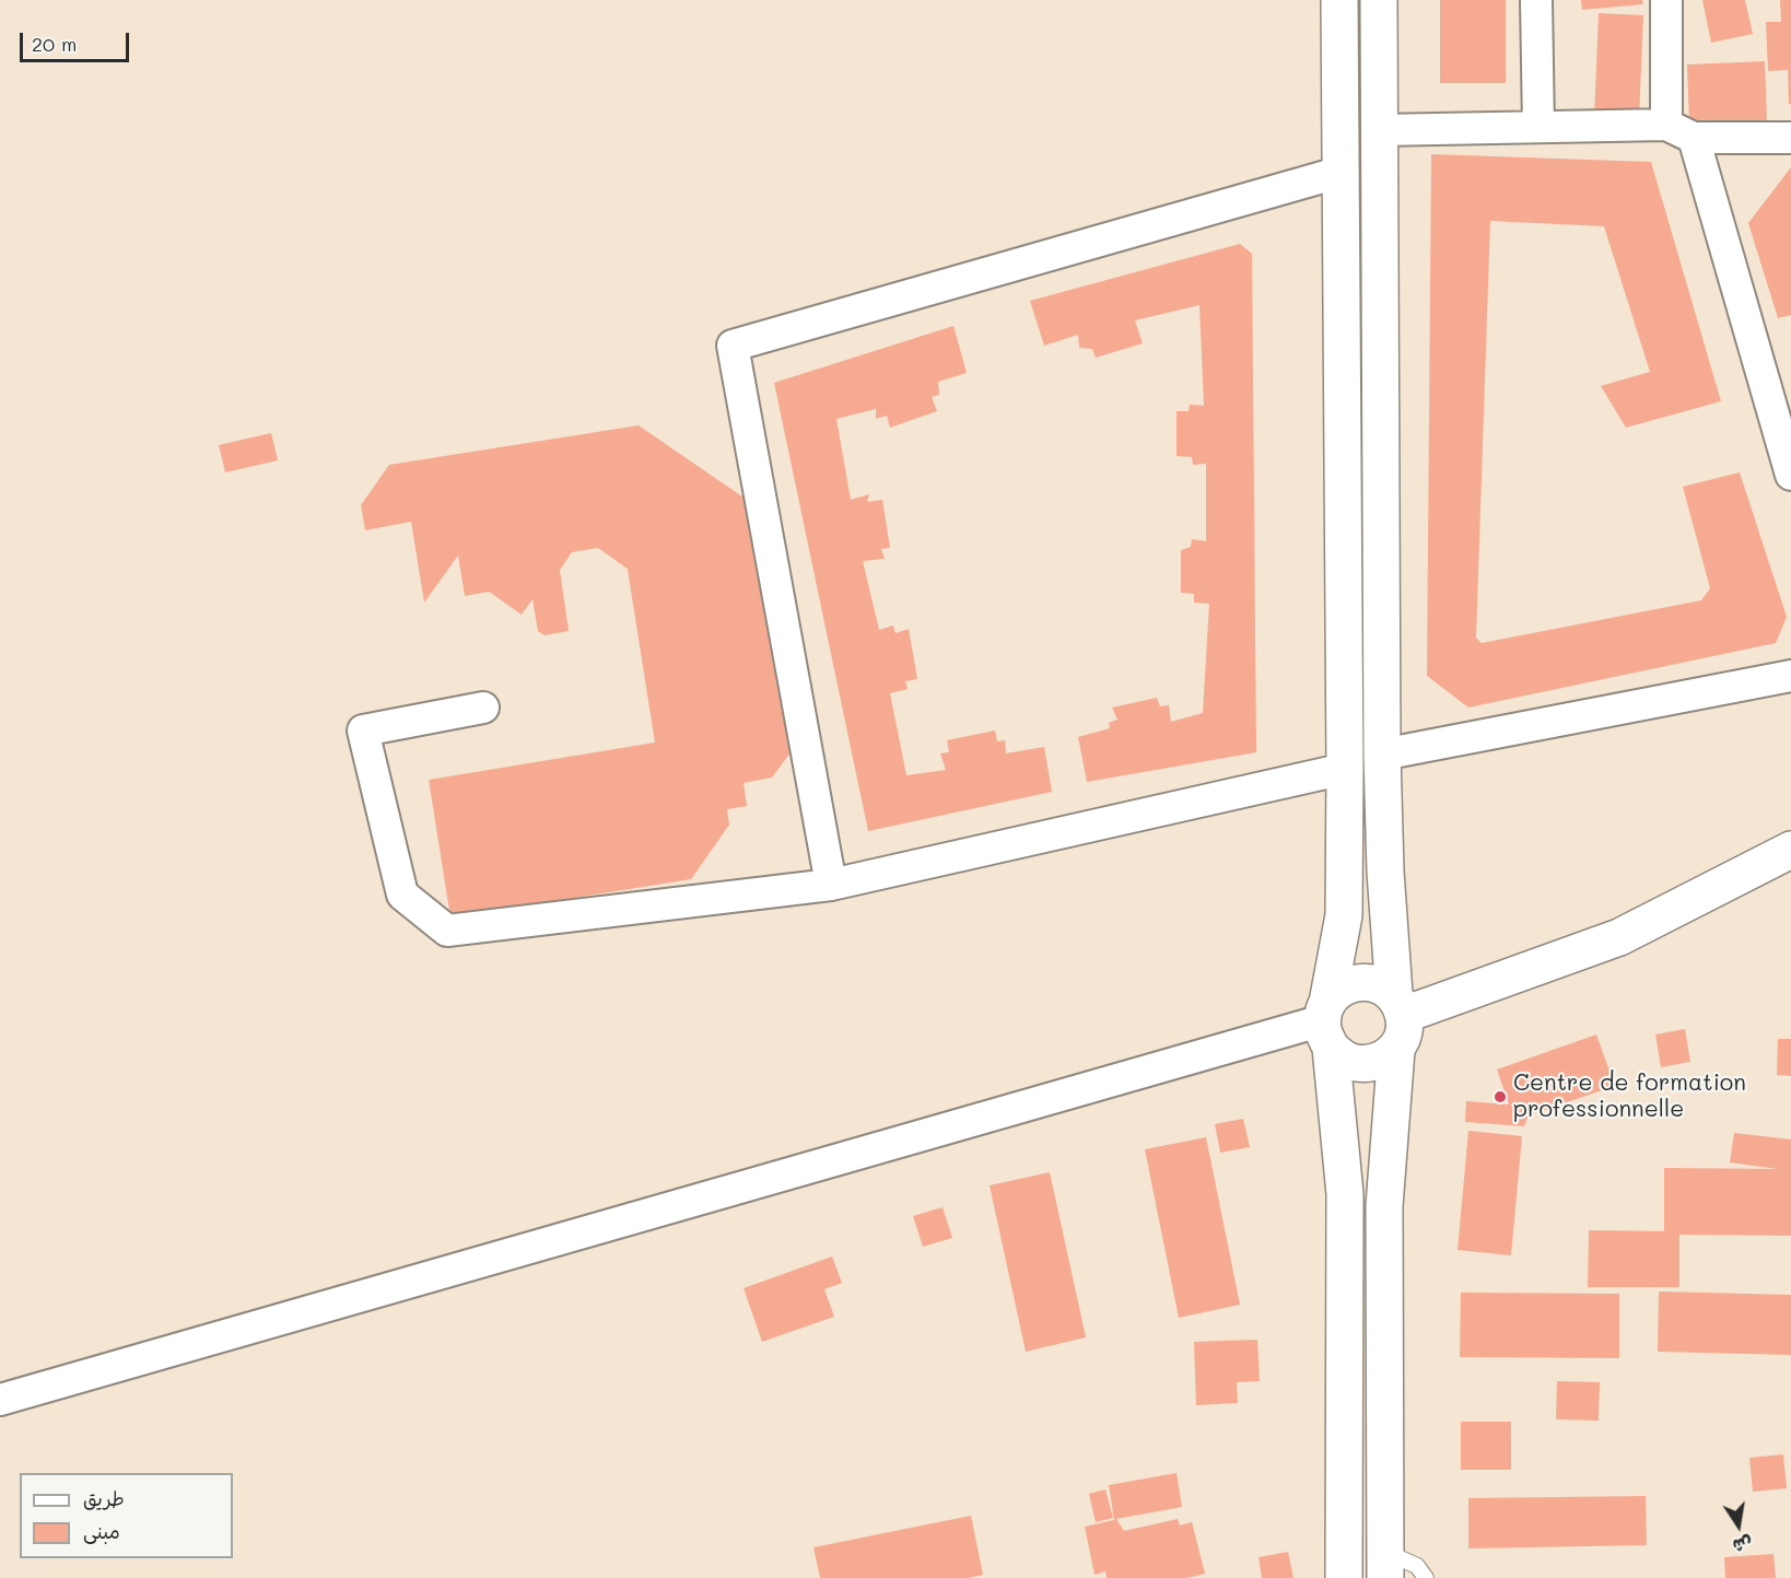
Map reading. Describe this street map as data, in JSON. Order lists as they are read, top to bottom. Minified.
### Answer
{"places":["Centre de formation professionnelle"],"legend":["طريق","مبنى"],"scale_bar":"20 m","north":"bottom"}
